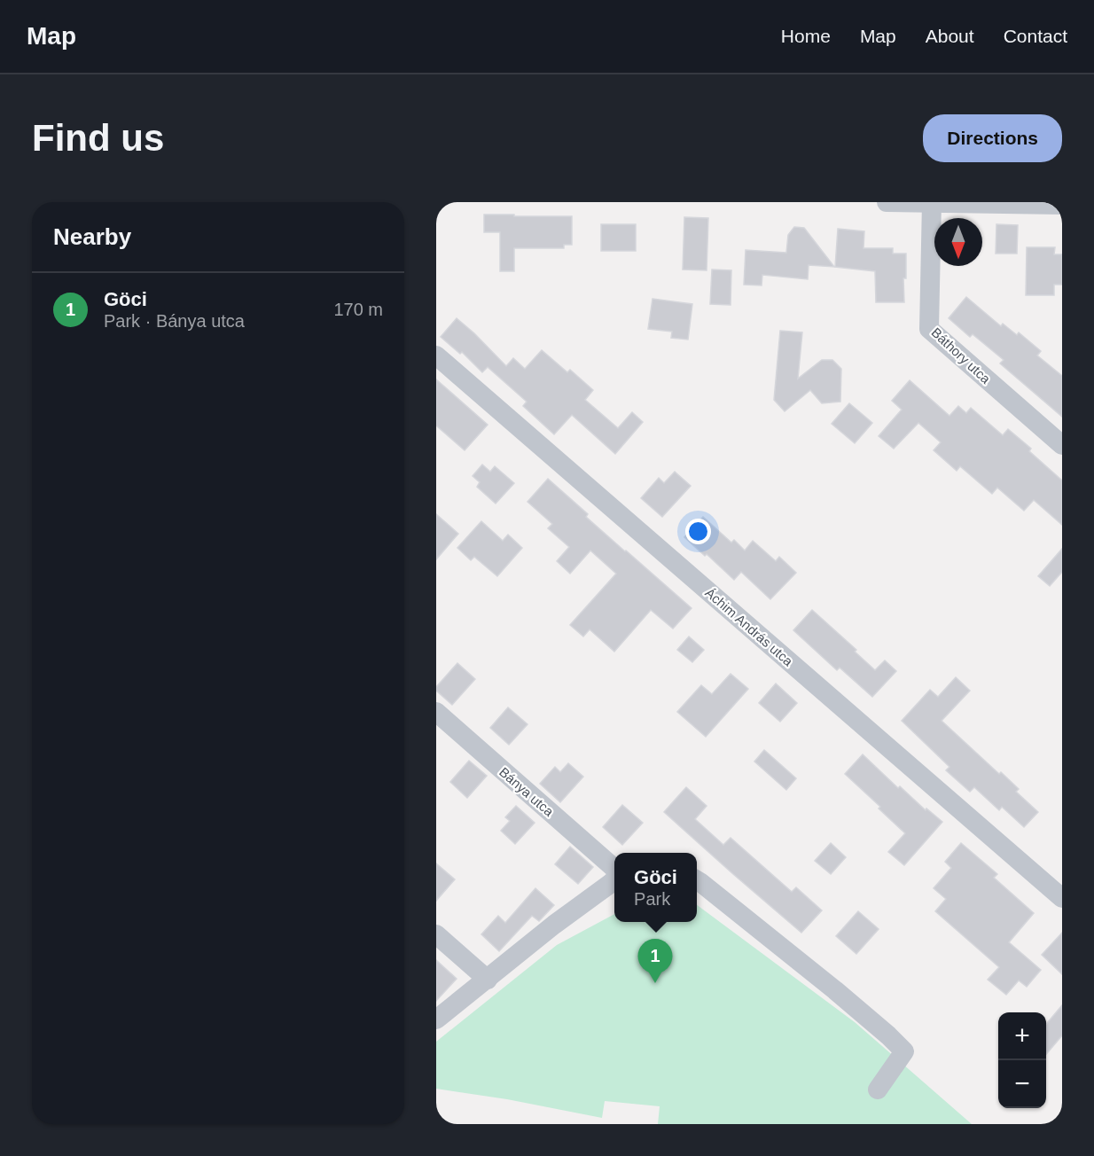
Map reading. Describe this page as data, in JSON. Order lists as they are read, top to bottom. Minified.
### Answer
{"streets":{"street":["Báthory utca","Áchim András utca","Bánya utca"]},"north":"bottom","page":{"header":"Map","nav":["Home","Map","About","Contact"],"buttons":"Directions","title":"Find us","heading":"Nearby","list":[{"mark":"1","name":"Göci","note":"Park · Bánya utca","value":"170 m"}],"popup":["Göci","Park"],"pins":"1","map_buttons":["+","−"]}}
